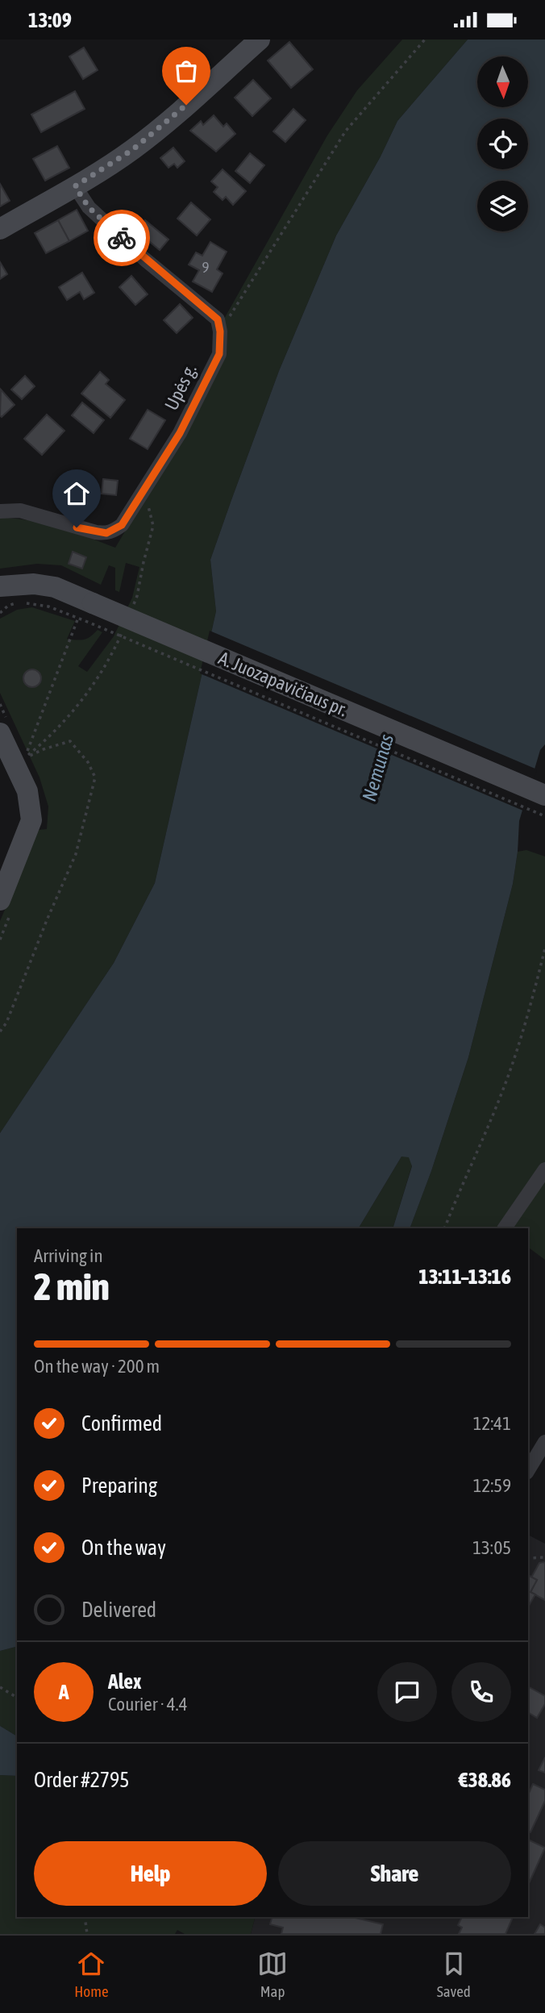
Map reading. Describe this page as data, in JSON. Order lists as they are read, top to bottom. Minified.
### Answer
{"streets":{"main road":["A. Juozapavičiaus pr."],"street":["Upės g."]},"water":["Nemunas"],"house_numbers":["9"],"north":"bottom","page":{"status":"13:09","heading":["2 min","Arriving in","13:11–13:16"],"panel":["Alex","Courier · 4.4","Order #2795","€38.86"],"bar":"On the way · 200 m","list":[["Confirmed","12:41"],["Preparing","12:59"],["On the way","13:05"],"Delivered"],"round":"A","buttons":["Help","Share"],"tabs":["Home","Map","Saved"]}}
